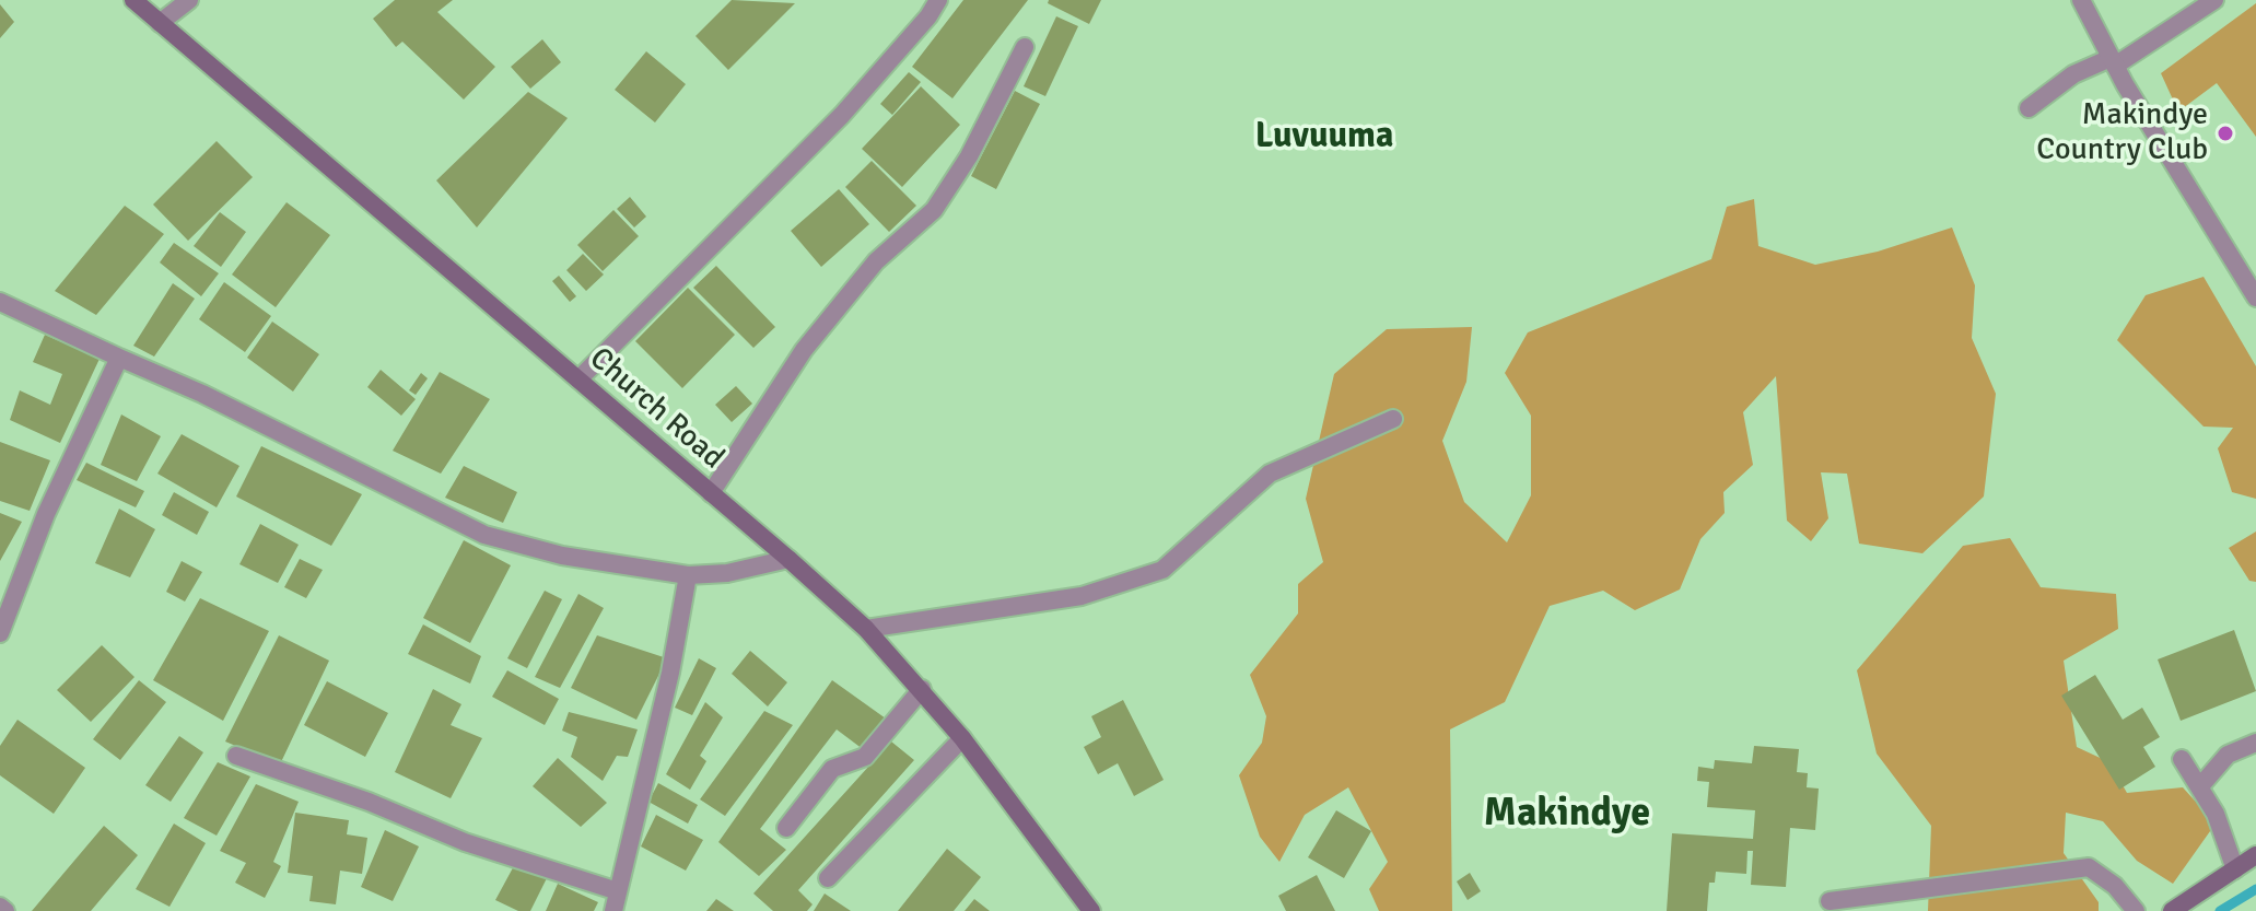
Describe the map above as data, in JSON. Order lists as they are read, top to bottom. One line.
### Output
{"streets":{"street":["Church Road"]},"districts":["Luvuuma","Makindye"],"places":["Makindye Country Club"]}
